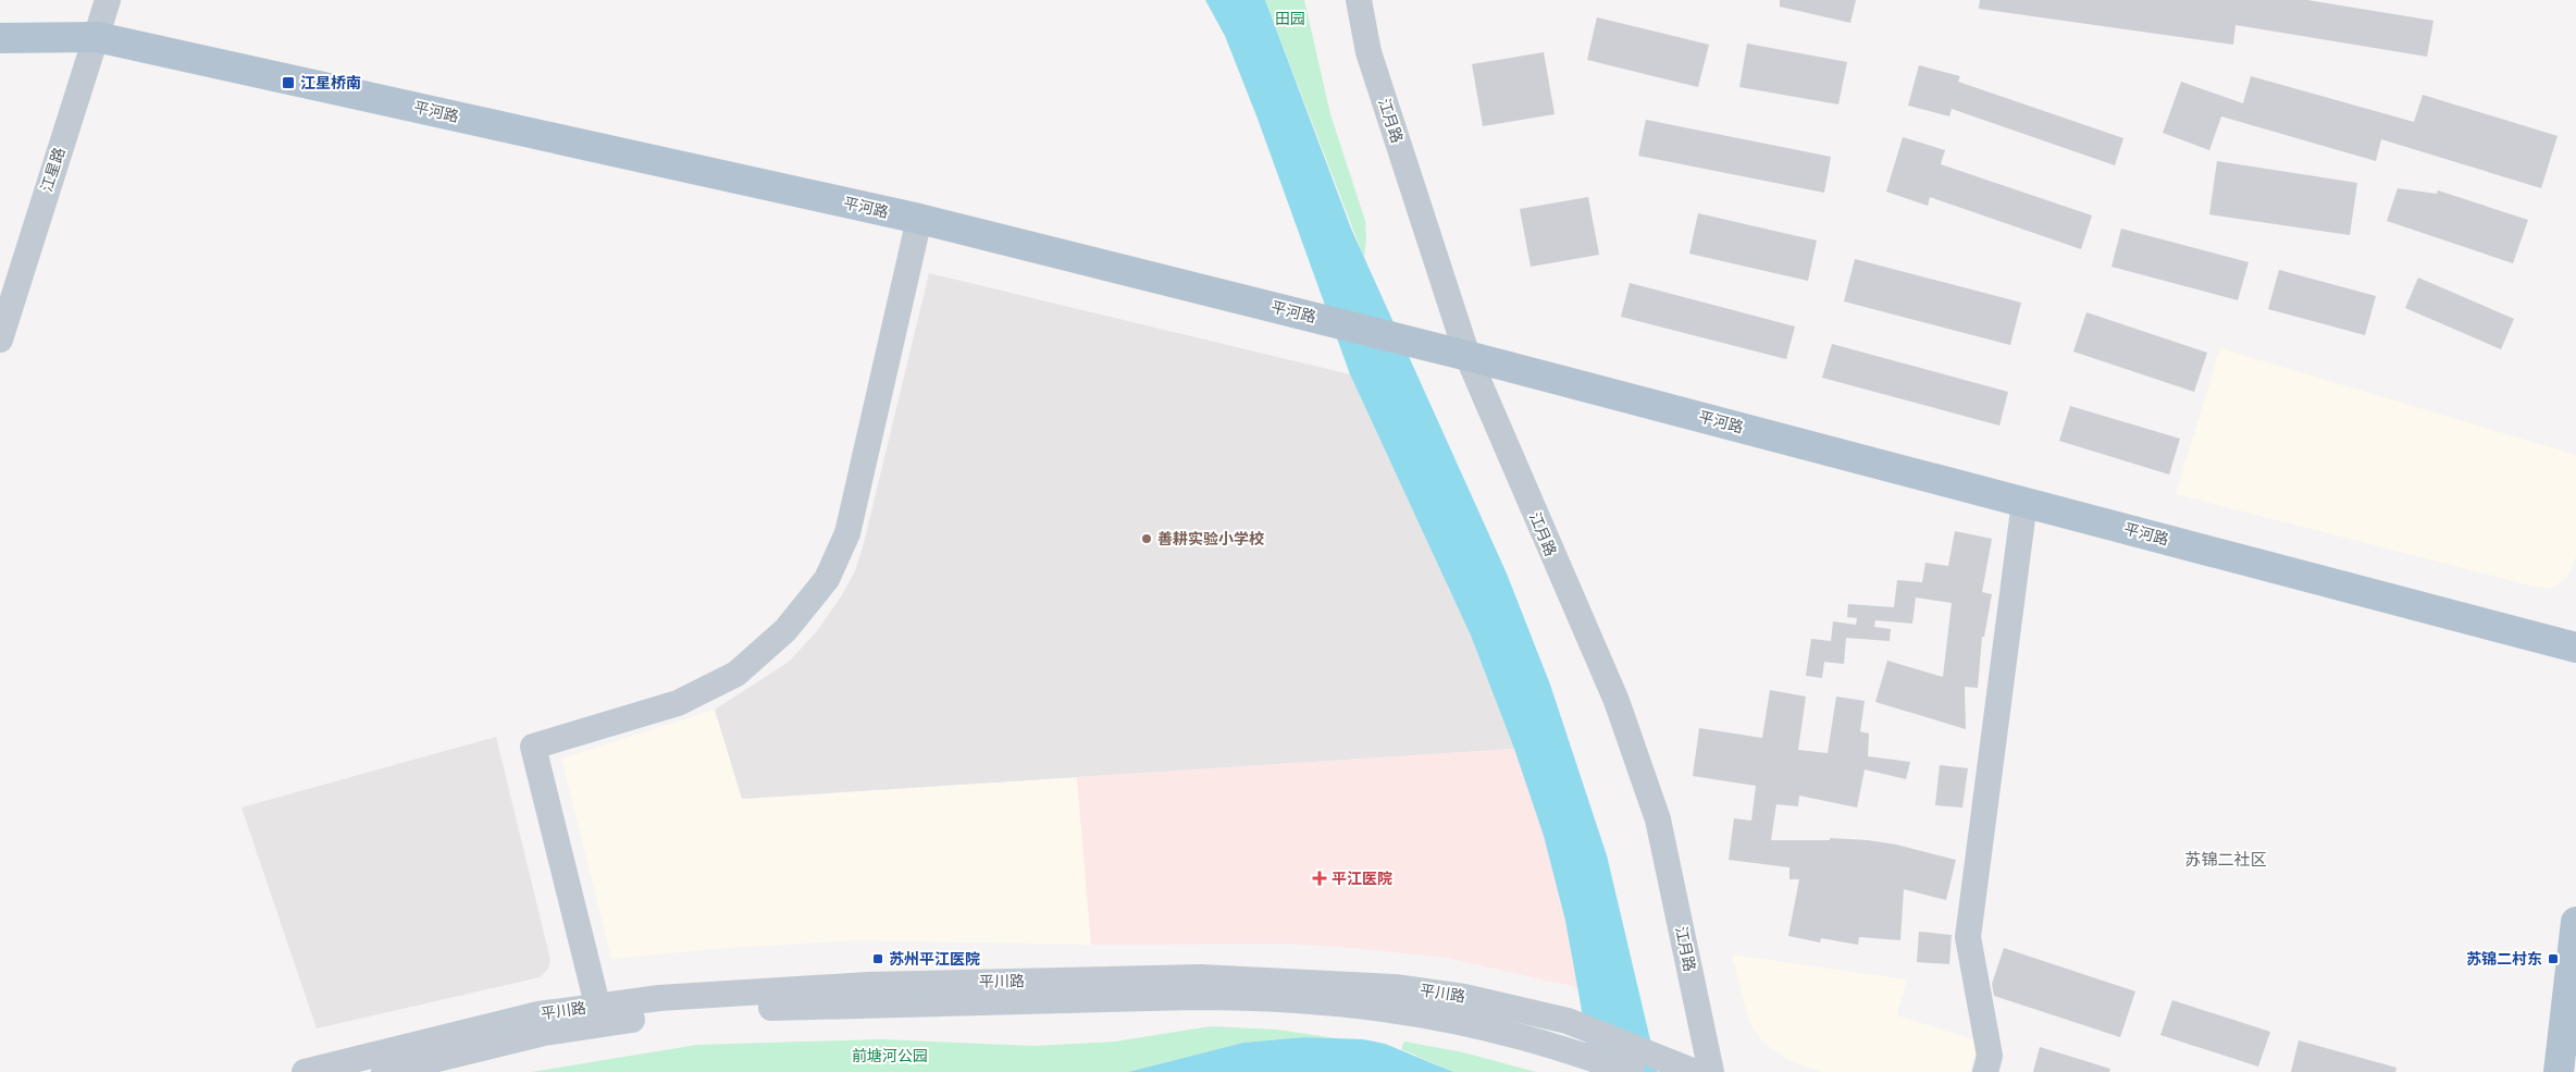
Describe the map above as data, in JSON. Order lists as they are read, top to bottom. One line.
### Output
{"streets":{"main road":["平河路"],"street":["江月路","江星路","平川路"]},"crossings":[["平河路","江月路"],["平河路","江星路"]],"districts":["苏锦二社区"],"parks":["田园","前塘河公园"],"places":{"transit":["江星桥南","苏州平江医院","苏锦二村东"],"other":["善耕实验小学校"],"health":["平江医院"]}}
